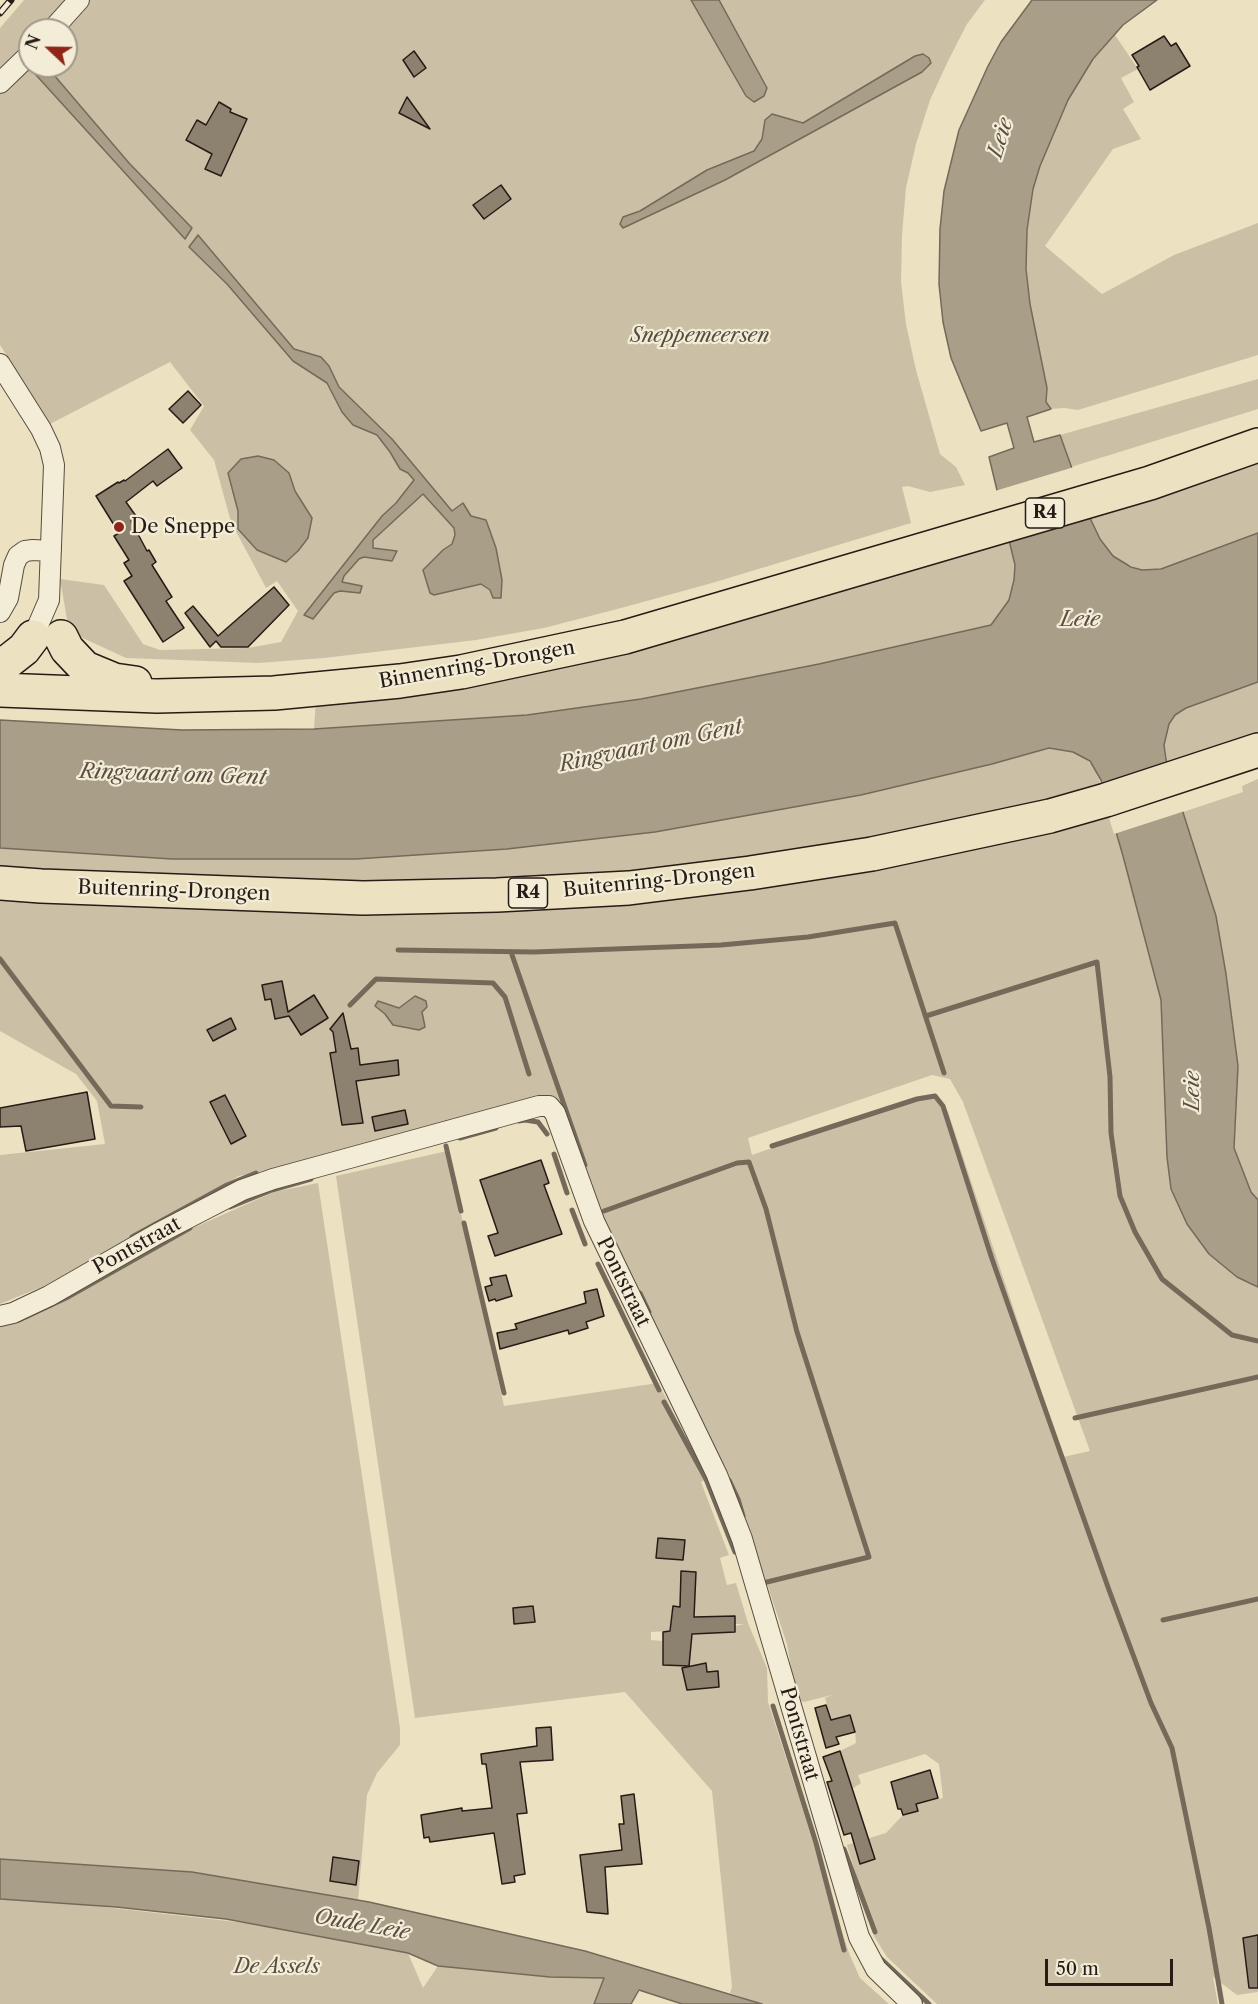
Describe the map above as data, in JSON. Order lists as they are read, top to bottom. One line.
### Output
{"streets":{"highway":["R4","Binnenring-Drongen","Buitenring-Drongen"],"street":["Pontstraat"]},"water":["Leie","Ringvaart om Gent","Oude Leie"],"parks":["Sneppemeersen","De Assels"],"places":["De Sneppe"],"scale_bar":"50 m","north":"left"}
